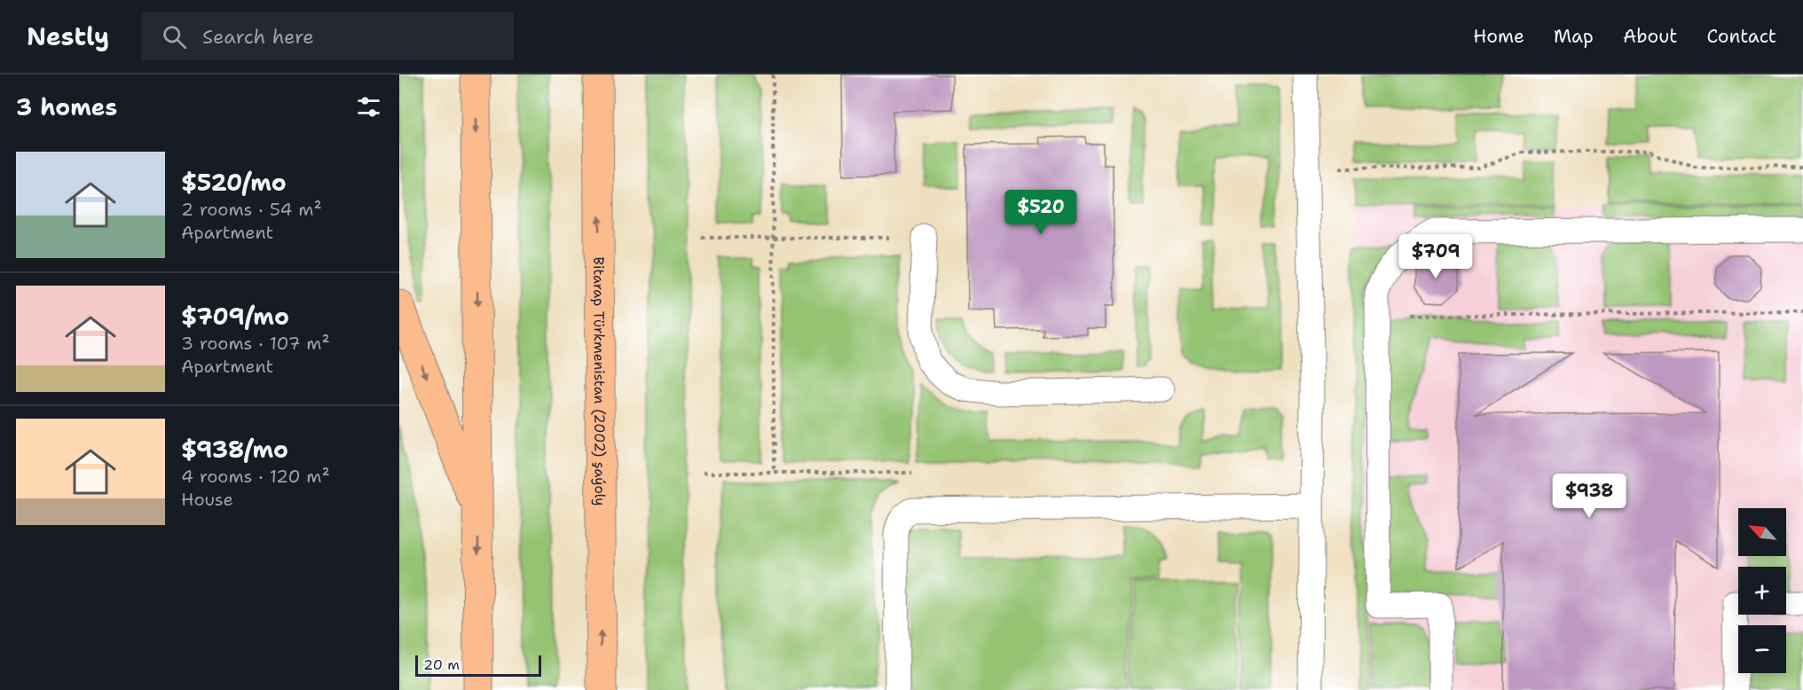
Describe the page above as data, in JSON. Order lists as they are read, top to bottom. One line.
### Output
{"streets":{"main road":["Bitarap Türkmenistan (2002) şaýoly"]},"scale_bar":"20 m","north":"top left","page":{"header":"Nestly","search":"Search here","nav":["Home","Map","About","Contact"],"heading":"3 homes","list":[{"name":"$520/mo","note":"2 rooms · 54 m² · Apartment"},{"name":"$709/mo","note":"3 rooms · 107 m² · Apartment"},{"name":"$938/mo","note":"4 rooms · 120 m² · House"}],"price":["$520","$709","$938"],"map_buttons":["+","−"],"scale":"20 m"}}
